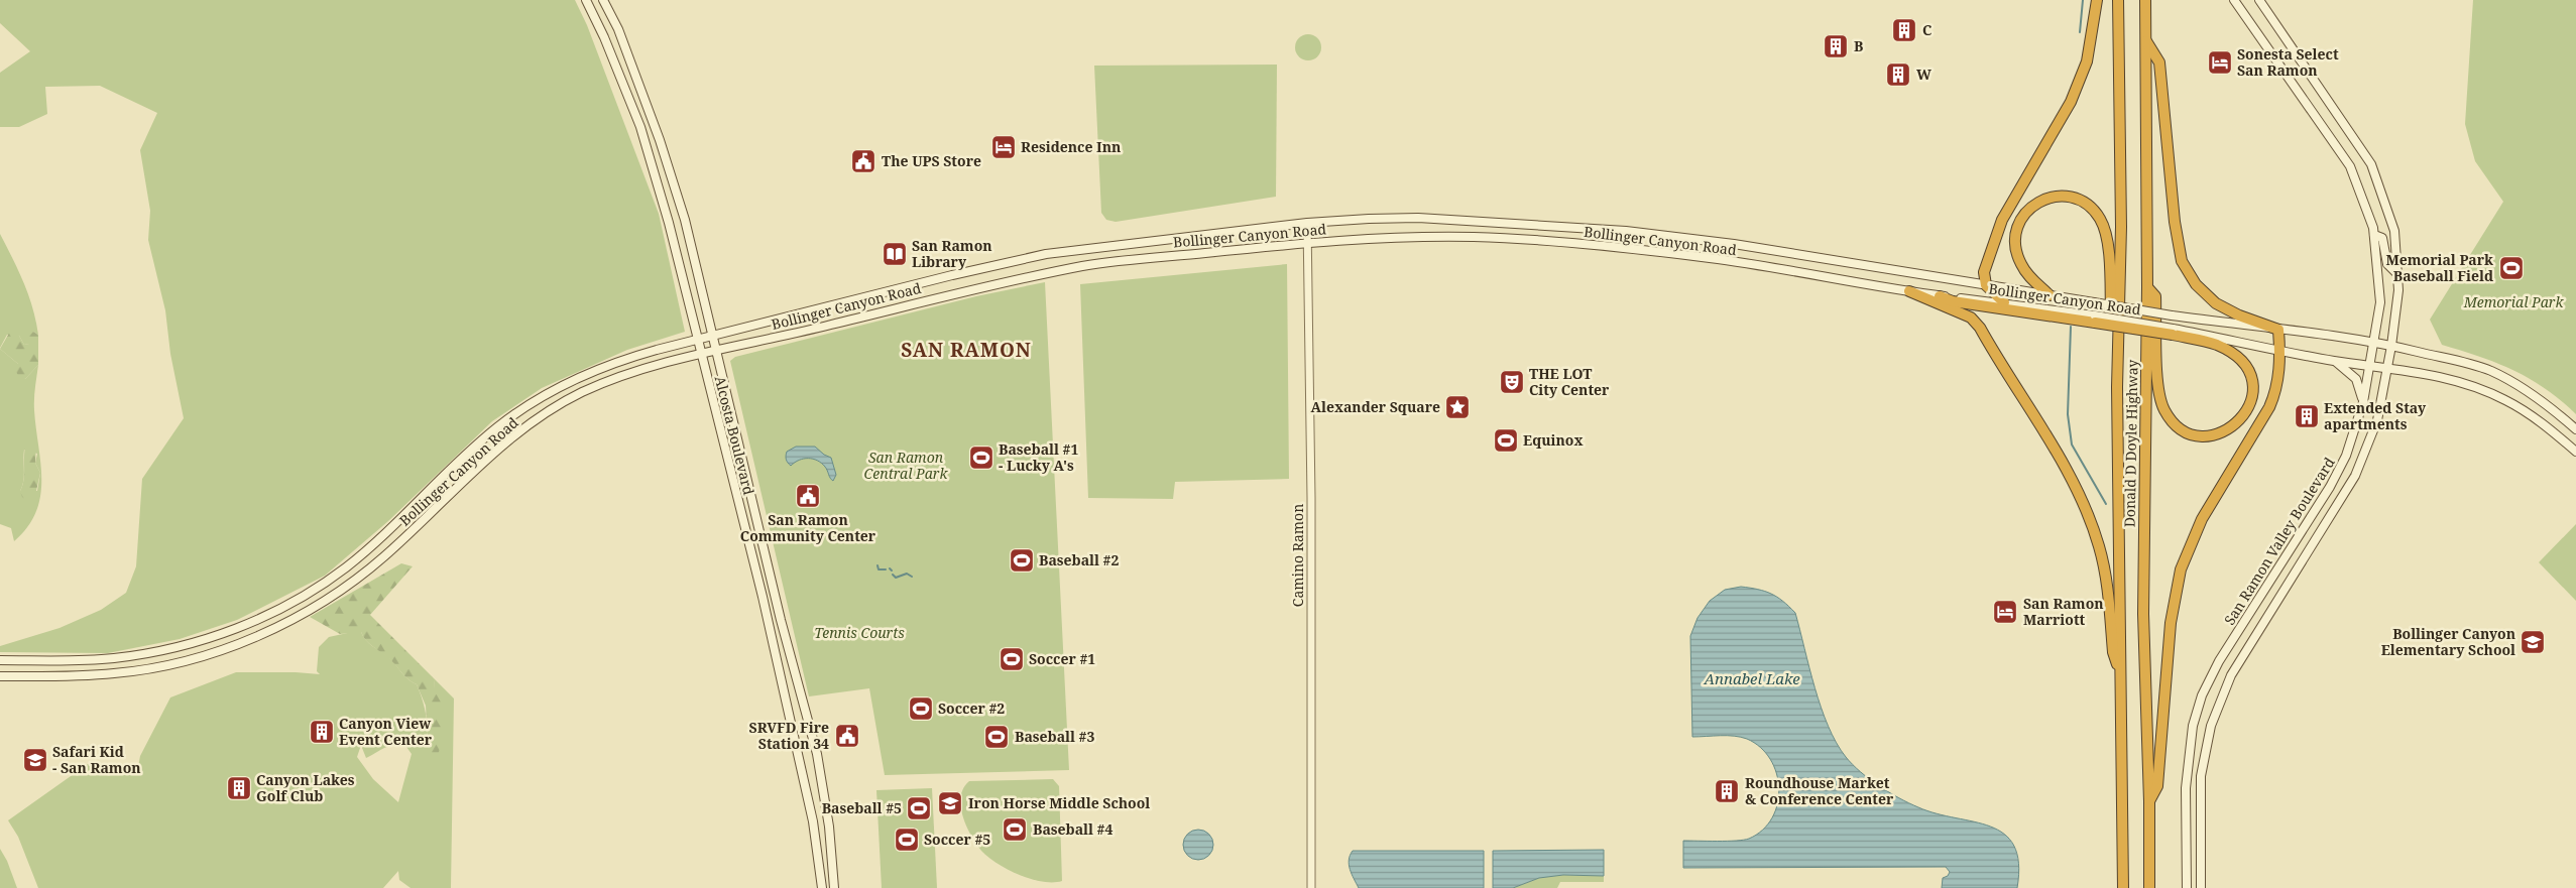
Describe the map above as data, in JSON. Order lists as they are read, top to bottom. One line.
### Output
{"streets":{"highway":["Donald D Doyle Highway"],"main road":["Bollinger Canyon Road","Alcosta Boulevard","San Ramon Valley Boulevard"],"street":["Camino Ramon"]},"crossings":[["Bollinger Canyon Road","Alcosta Boulevard"],["Bollinger Canyon Road","San Ramon Valley Boulevard"],["Bollinger Canyon Road","Camino Ramon"]],"districts":["SAN RAMON"],"water":["Annabel Lake"],"parks":["Memorial Park","San Ramon Central Park","Tennis Courts"],"places":{"building":["C","B","W","Extended Stay apartments","Canyon View Event Center","Canyon Lakes Golf Club","Roundhouse Market & Conference Center"],"hotel":["Sonesta Select San Ramon","Residence Inn","San Ramon Marriott"],"public building":["The UPS Store","San Ramon Community Center","SRVFD Fire Station 34"],"library":["San Ramon Library"],"sports":["Memorial Park Baseball Field","Equinox","Baseball #1 - Lucky A's","Baseball #2","Soccer #1","Soccer #2","Baseball #3","Baseball #5","Baseball #4","Soccer #5"],"theatre":["THE LOT City Center"],"place":["Alexander Square"],"school or university":["Bollinger Canyon Elementary School","Safari Kid - San Ramon","Iron Horse Middle School"]}}
